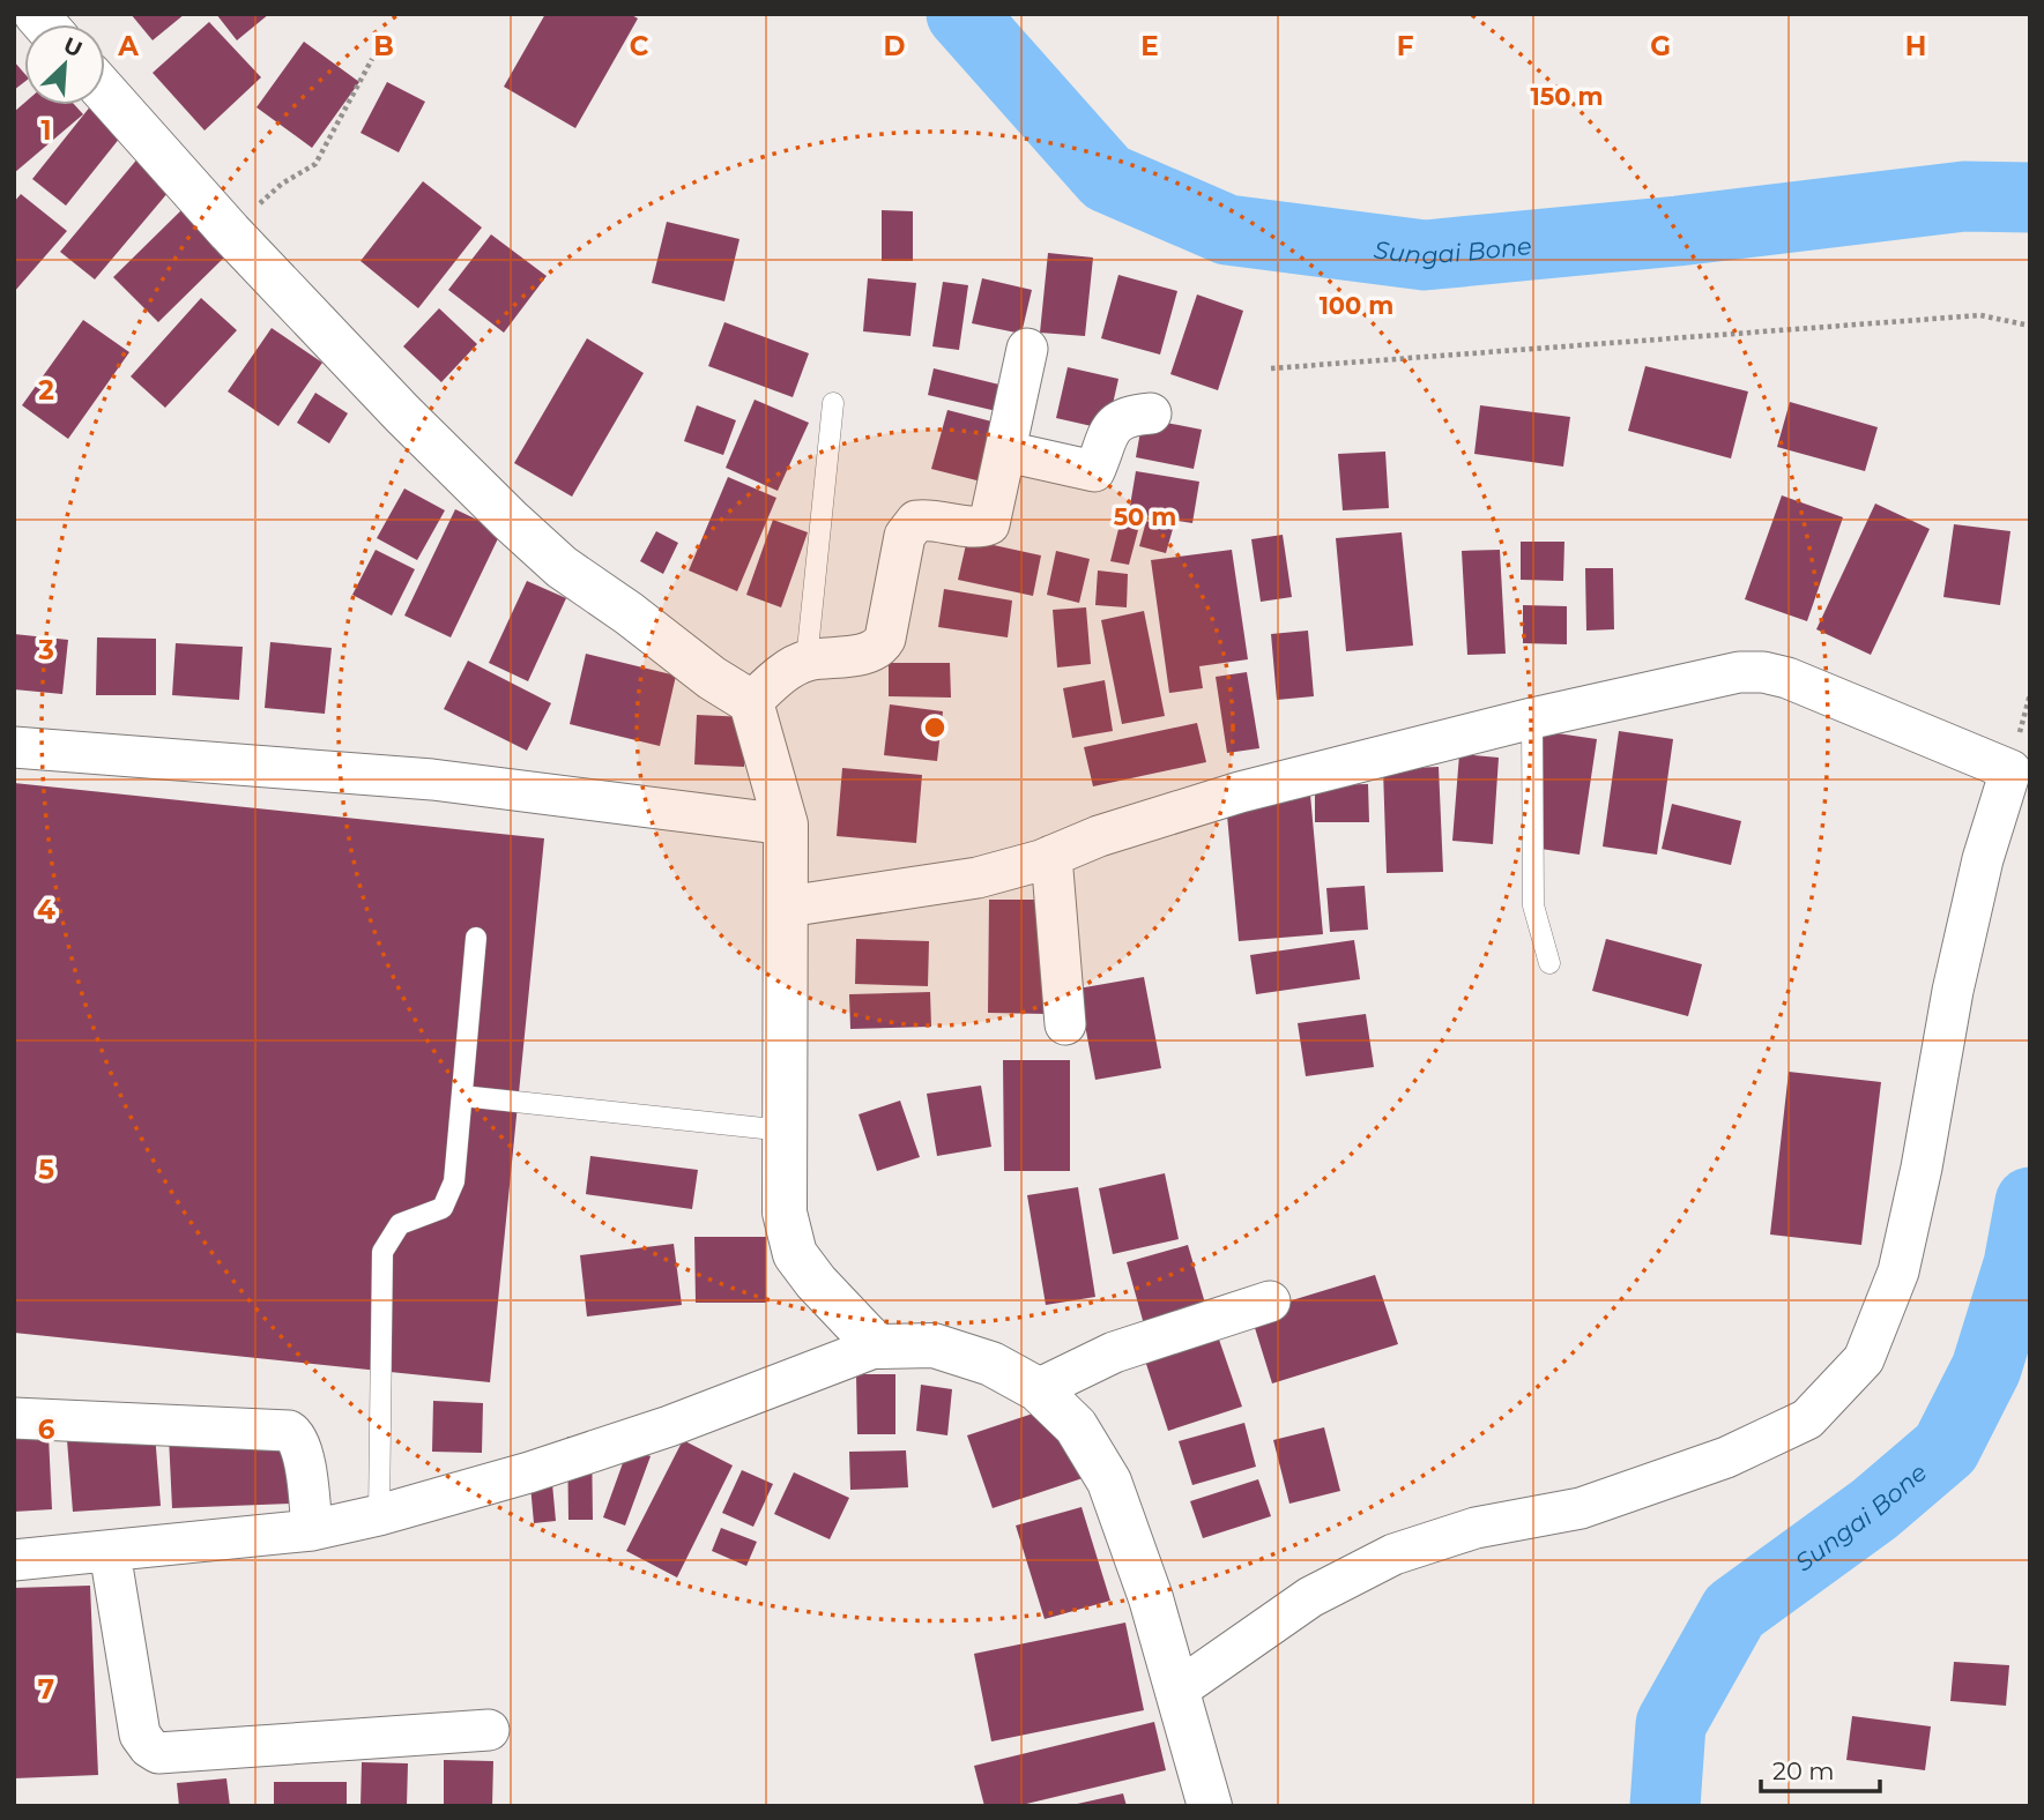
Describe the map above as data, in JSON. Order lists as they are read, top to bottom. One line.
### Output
{"water":["Sungai Bone"],"scale_bar":"20 m","north":"top right","grid":{"columns":["A","B","C","D","E","F","G","H"],"rows":["1","2","3","4","5","6","7"]},"rings":["150 m","100 m","50 m"]}
